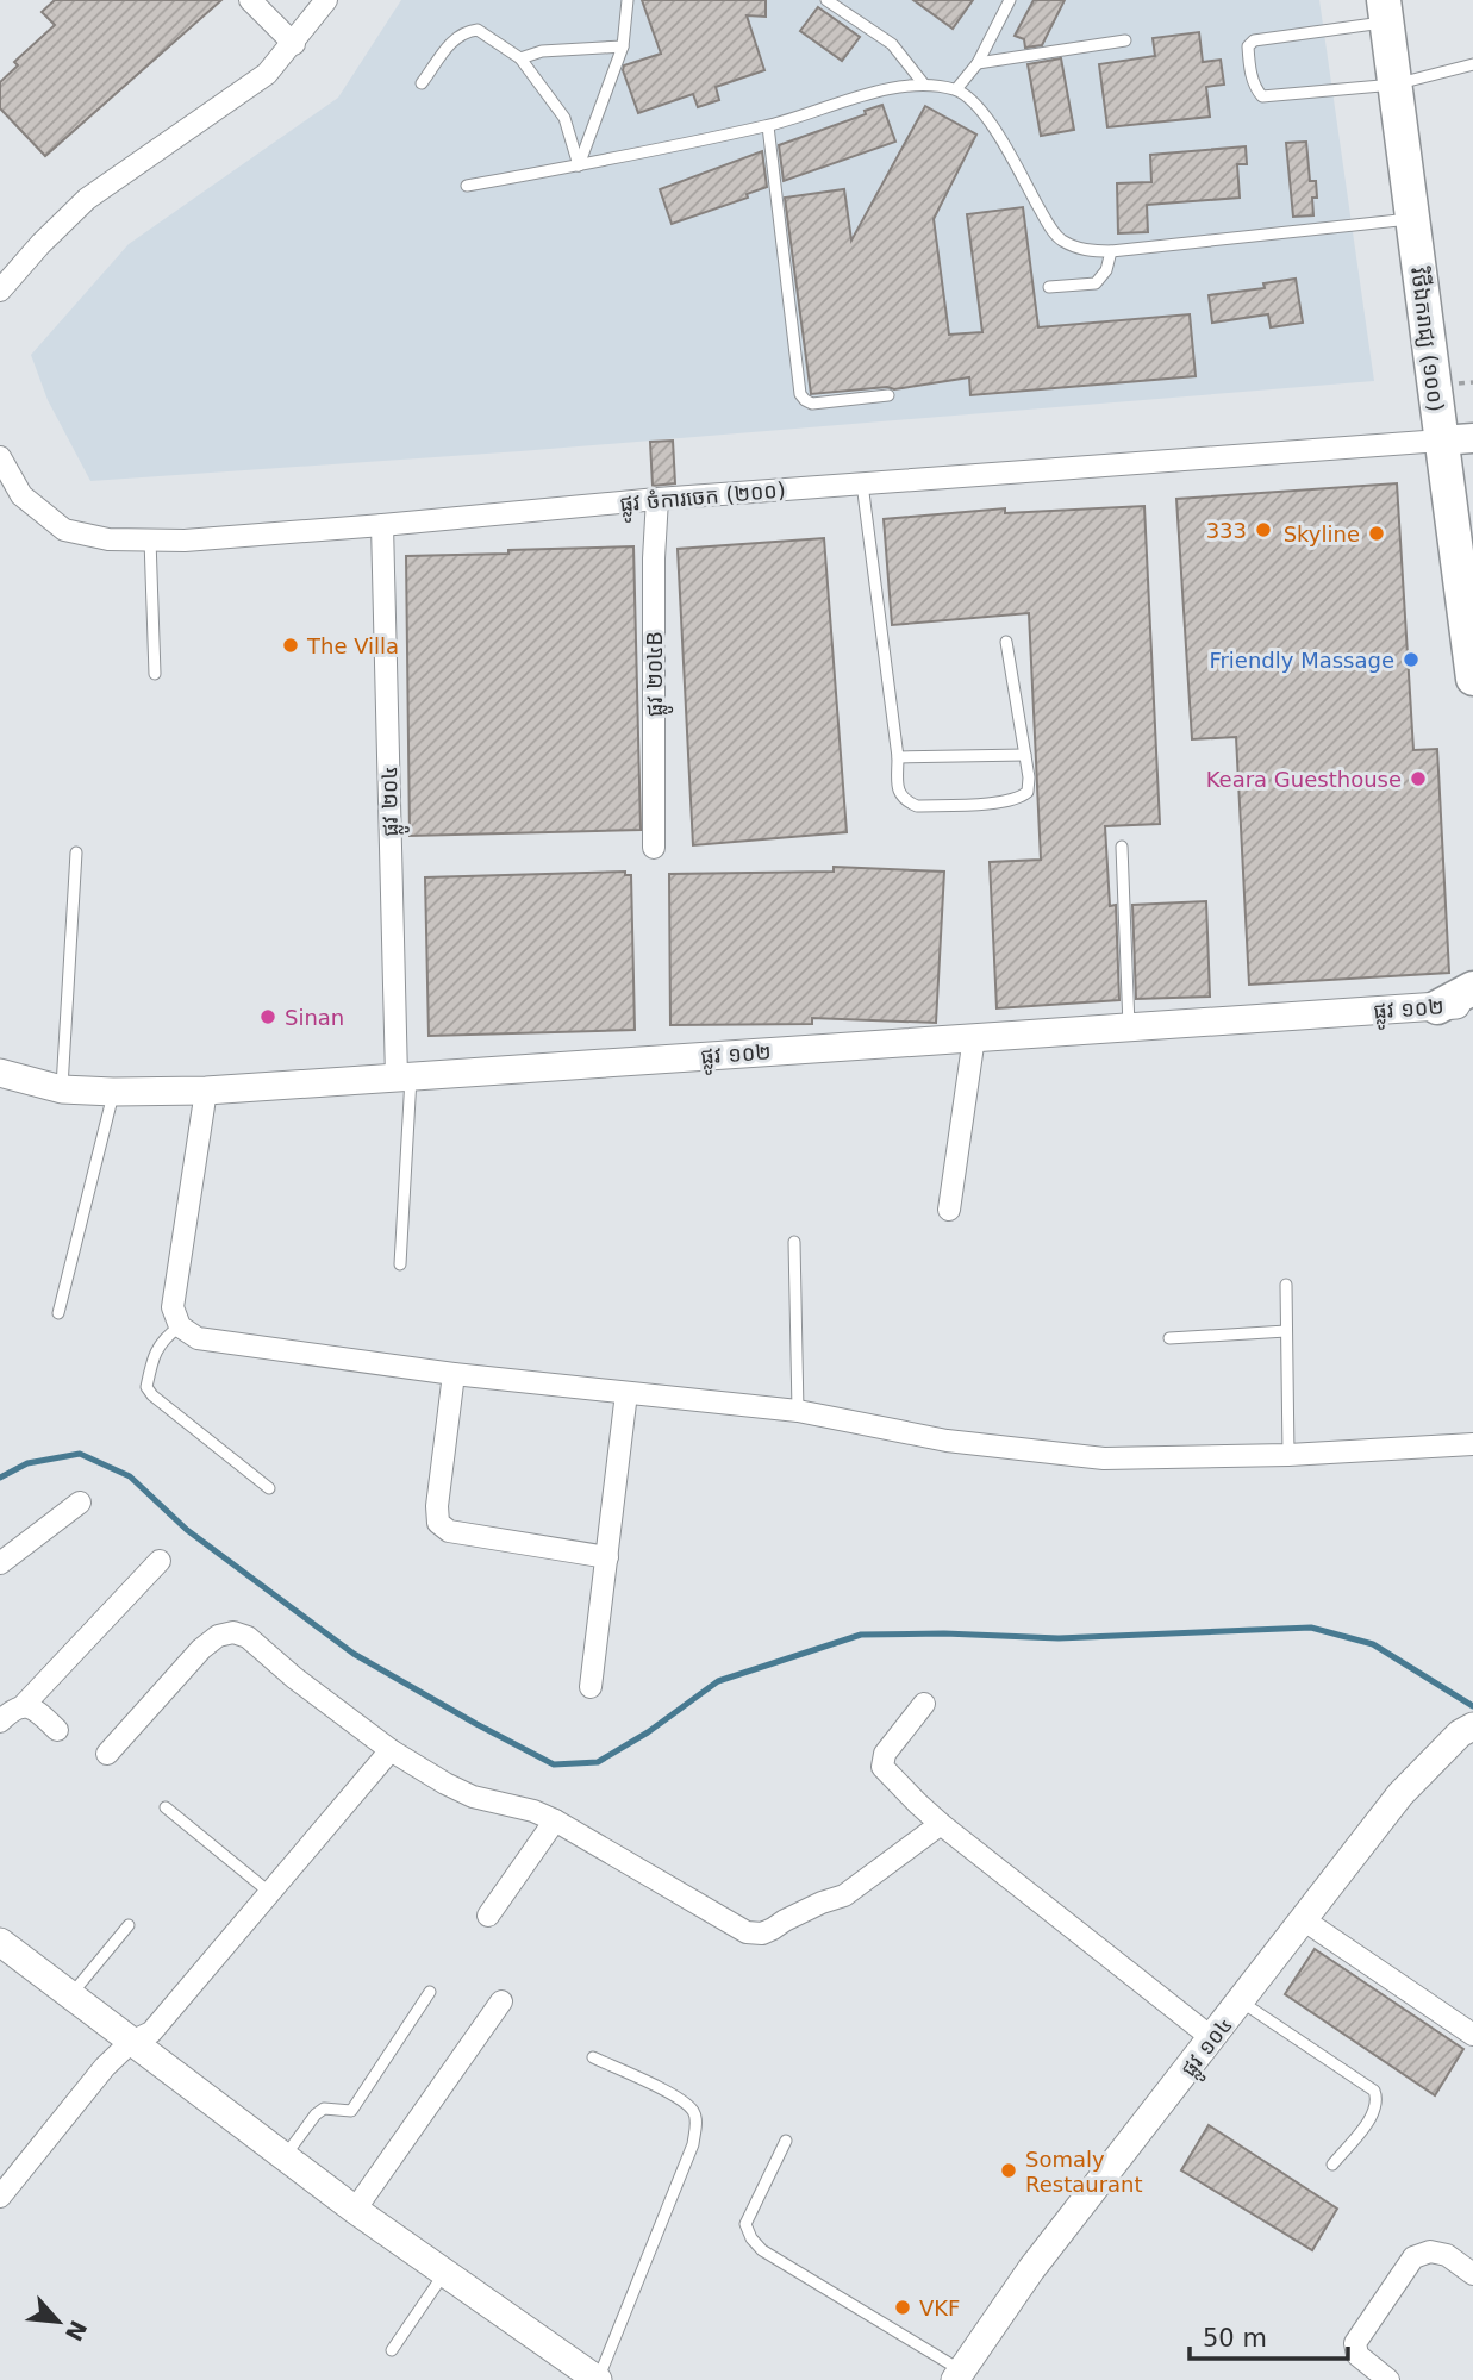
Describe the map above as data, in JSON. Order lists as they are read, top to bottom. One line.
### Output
{"streets":{"main road":["វិថីឯករាជ្យ (១០០)"],"street":["ផ្លូវ ចំការចេក (២០០)","ផ្លូវ ២០៤B","ផ្លូវ ២០៤","ផ្លូវ ១០២","ផ្លូវ ១០៤"]},"crossings":[["វិថីឯករាជ្យ (១០០)","ផ្លូវ ចំការចេក (២០០)"],["ផ្លូវ ចំការចេក (២០០)","ផ្លូវ ២០៤B"],["ផ្លូវ ចំការចេក (២០០)","ផ្លូវ ២០៤"],["ផ្លូវ ២០៤","ផ្លូវ ១០២"]],"places":["333","Skyline","The Villa","Friendly Massage","Keara Guesthouse","Sinan","Somaly Restaurant","VKF"],"scale_bar":"50 m","north":"bottom right"}
